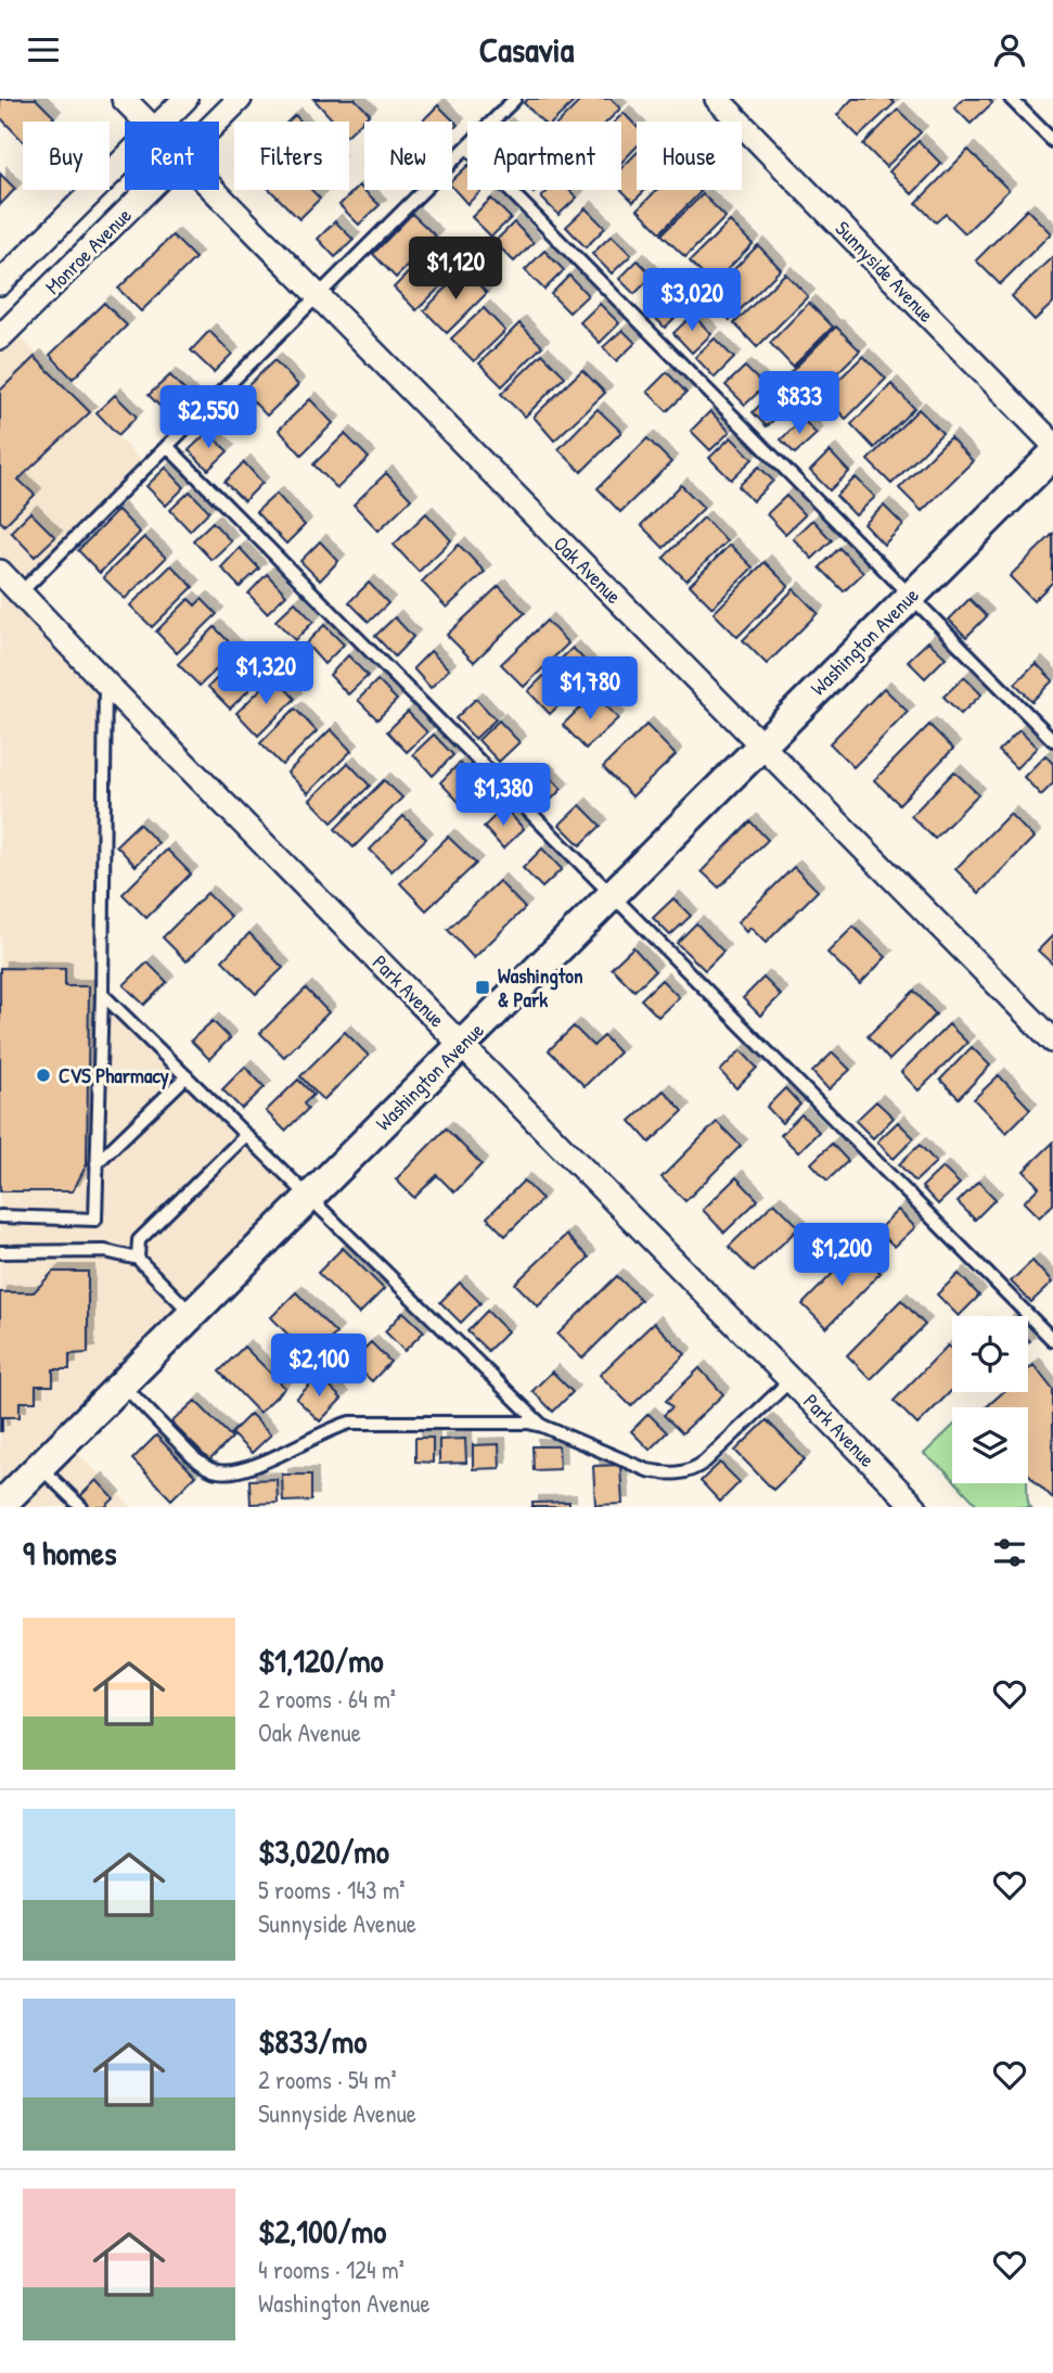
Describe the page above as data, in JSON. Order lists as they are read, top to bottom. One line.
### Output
{"streets":{"street":["Monroe Avenue","Sunnyside Avenue","Oak Avenue","Washington Avenue","Park Avenue"]},"crossings":[["Oak Avenue","Washington Avenue"],["Washington Avenue","Park Avenue"]],"places":{"transit":["Washington & Park"],"other":["CVS Pharmacy"]},"page":{"header":"Casavia","chip":["Buy","Rent","Filters","New","Apartment","House"],"price":["$1,120","$3,020","$833","$2,550","$1,320","$1,780","$1,380","$1,200","$2,100"],"heading":"9 homes","list":[{"name":"$1,120/mo","note":"2 rooms · 64 m² · Oak Avenue"},{"name":"$3,020/mo","note":"5 rooms · 143 m² · Sunnyside Avenue"},{"name":"$833/mo","note":"2 rooms · 54 m² · Sunnyside Avenue"},{"name":"$2,100/mo","note":"4 rooms · 124 m² · Washington Avenue"}]}}
